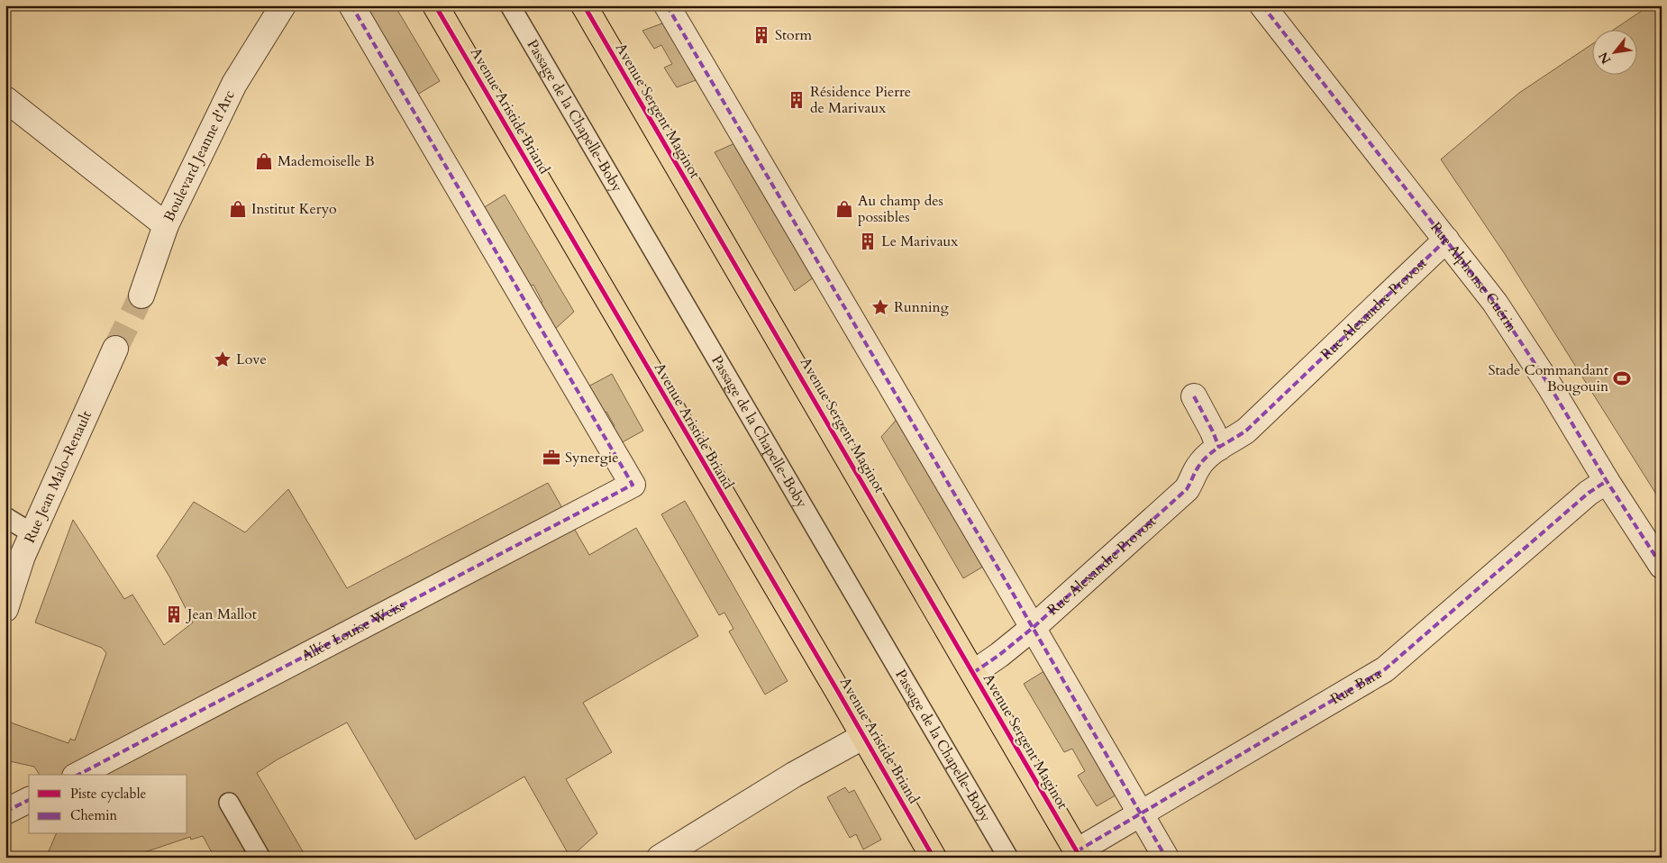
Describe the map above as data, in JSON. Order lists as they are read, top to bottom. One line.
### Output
{"streets":{"main road":["Avenue Aristide Briand","Avenue Sergent Maginot"],"street":["Boulevard Jeanne d'Arc","Rue Alphonse Guérin","Rue Alexandre Provost","Rue Jean Malo-Renault","Allée Louise Weiss","Rue Bara"],"lane":["Passage de la Chapelle-Boby"]},"crossings":[["Avenue Sergent Maginot","Rue Alexandre Provost"],["Avenue Sergent Maginot","Rue Bara"],["Rue Alphonse Guérin","Rue Alexandre Provost"],["Rue Alphonse Guérin","Rue Bara"]],"places":{"building":["Storm","Résidence Pierre de Marivaux","Le Marivaux","Jean Mallot"],"shop":["Mademoiselle B","Institut Keryo","Au champ des possibles"],"place":["Running","Love"],"sports":["Stade Commandant Bougouin"],"office":["Synergie"]},"legend":["Piste cyclable","Chemin"],"north":"bottom left"}
